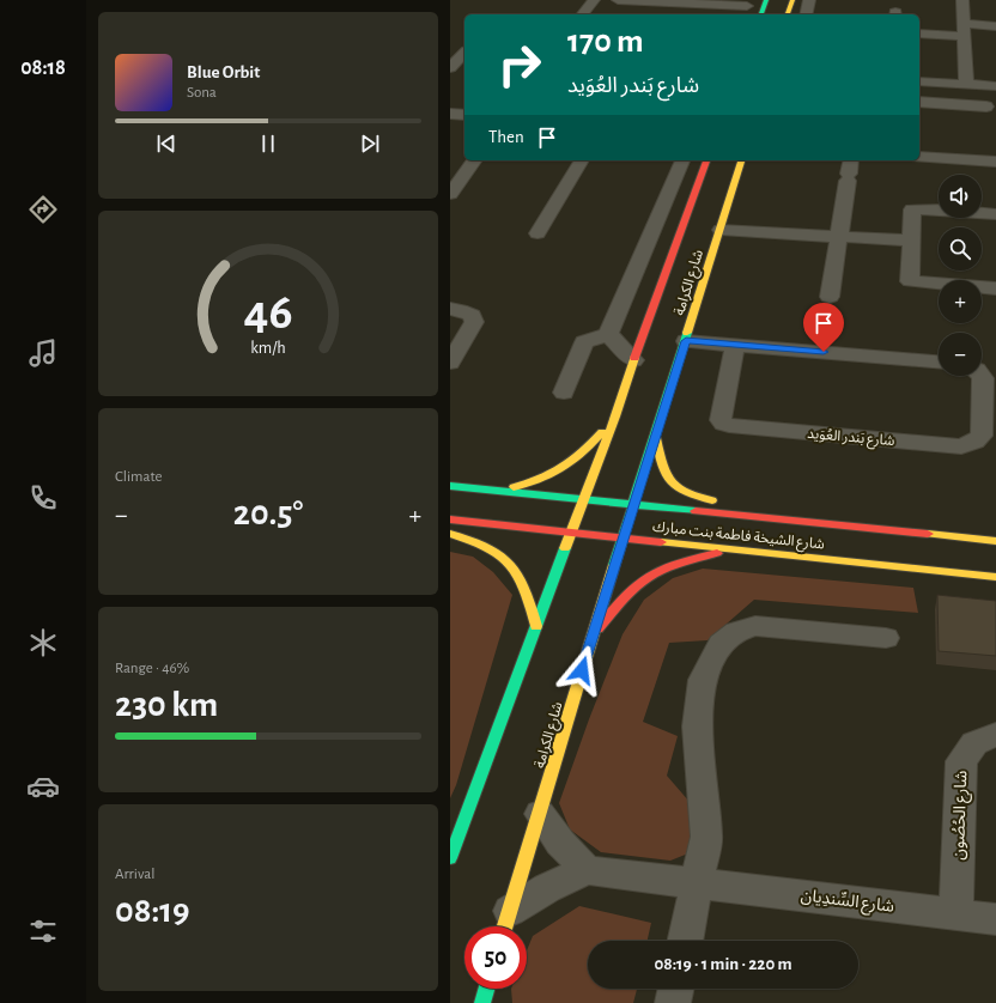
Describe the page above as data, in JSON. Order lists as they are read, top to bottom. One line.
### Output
{"streets":{"main road":["شارع الكرامة","شارع الشيخة فاطمة بنت مبارك"],"street":["شارع بَندر العُوَيد","شارع الحُصُون","شارع السِّندِيان"]},"crossings":[["شارع الكرامة","شارع الشيخة فاطمة بنت مبارك"],["شارع الحُصُون","شارع السِّندِيان"]],"page":{"tabs":"08:18","turn":["170 m","شارع بَندر العُوَيد"],"song":["Blue Orbit","Sona"],"then":"Then","map_buttons":["+","−"],"tile":["Climate",["Range · 46%","230 km"],["Arrival","08:19"]],"heat":["−","20.5°","+"],"limit":"50","trip":"08:19 · 1 min · 220 m","gauge":["46","km/h"]}}
